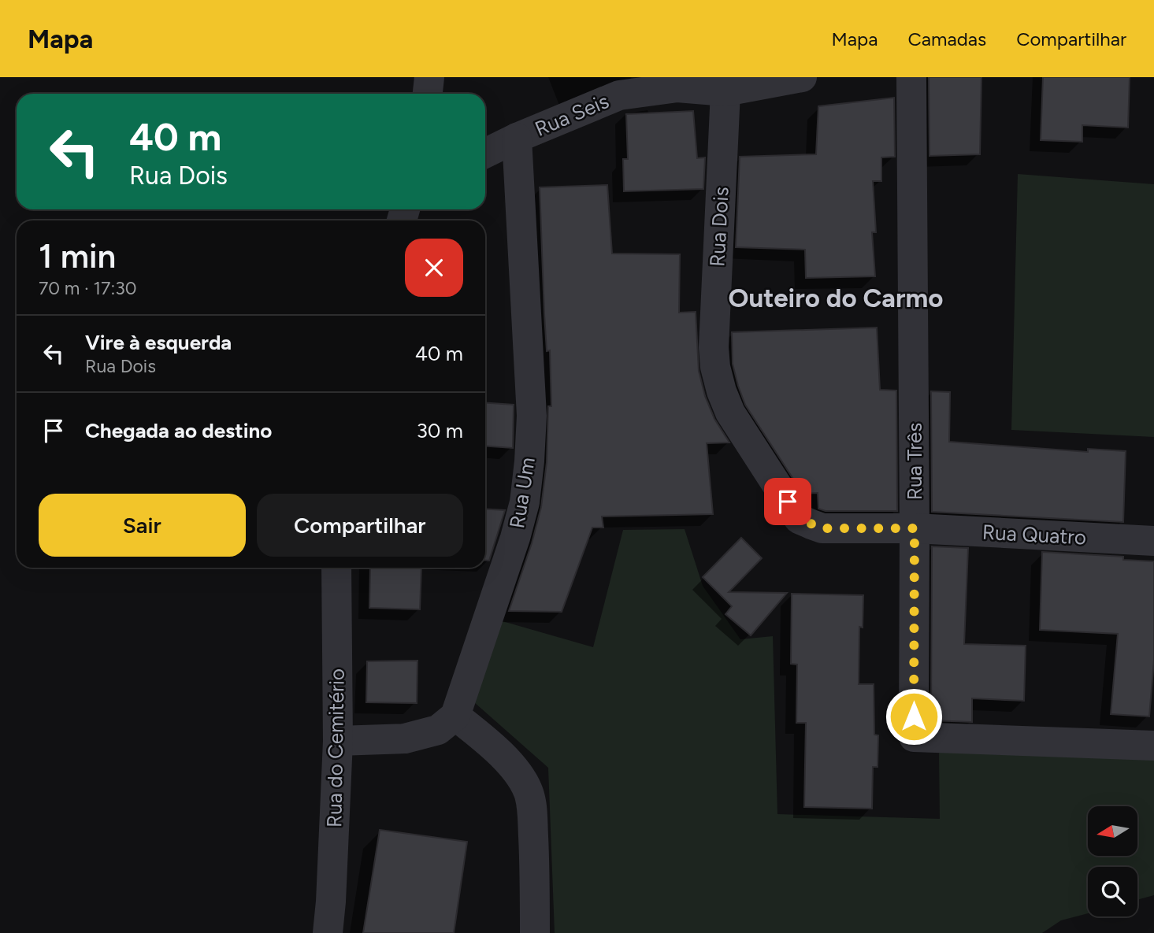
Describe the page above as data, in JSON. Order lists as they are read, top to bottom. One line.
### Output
{"streets":{"street":["Rua Seis","Rua Dois","Rua Três","Rua Um","Rua Quatro","Rua do Cemitério"]},"crossings":[["Rua Seis","Rua Dois"],["Rua Seis","Rua Um"],["Rua Dois","Rua Três"],["Rua Dois","Rua Quatro"],["Rua Três","Rua Quatro"]],"districts":["Outeiro do Carmo"],"north":"left","page":{"header":"Mapa","nav":["Mapa","Camadas","Compartilhar"],"turn":["40 m","Rua Dois"],"heading":["1 min","70 m · 17:30"],"list":[{"name":"Vire à esquerda","note":"Rua Dois","value":"40 m"},{"name":"Chegada ao destino","value":"30 m"}],"buttons":["Sair","Compartilhar"]}}
